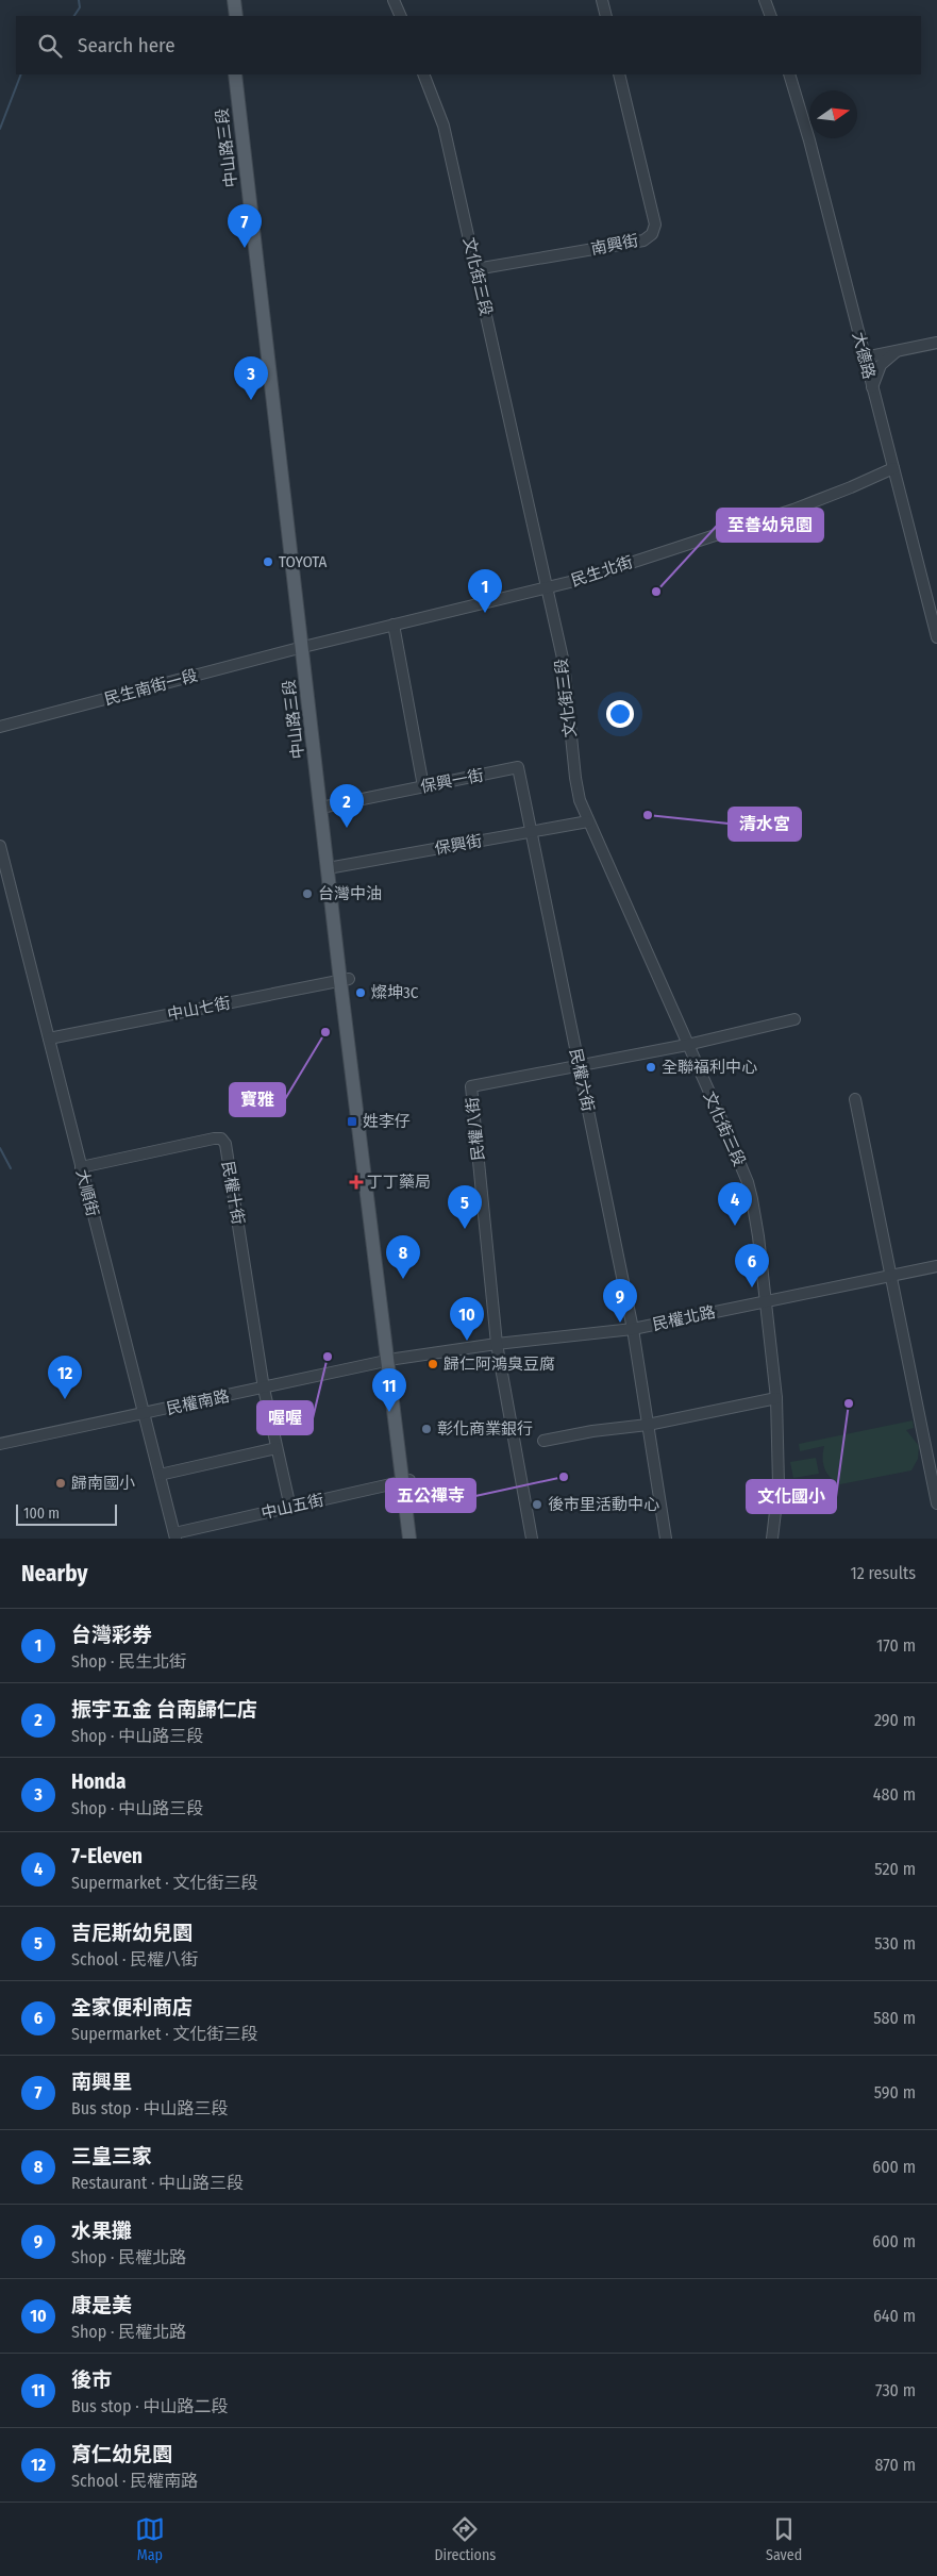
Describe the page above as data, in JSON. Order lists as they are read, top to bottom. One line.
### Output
{"streets":{"main road":["中山路三段"],"street":["南興街","文化街三段","大德路","民生北街","民生南街一段","保興一街","保興街","中山七街","民權六街","民權八街","大順街","民權十街","民權北路","民權南路","中山五街"]},"crossings":[["中山路三段","民生北街"],["中山路三段","民生南街一段"],["中山路三段","保興一街"],["中山路三段","保興街"],["中山路三段","中山七街"],["中山路三段","民權北路"],["中山路三段","民權南路"],["中山路三段","中山五街"],["南興街","文化街三段"],["文化街三段","民生北街"],["文化街三段","保興街"],["文化街三段","民權北路"],["大德路","民生北街"],["民生北街","民生南街一段"],["保興一街","保興街"],["保興一街","民權六街"],["保興街","民權六街"],["中山七街","大順街"],["民權六街","民權八街"],["民權六街","民權北路"],["民權八街","民權北路"],["大順街","民權十街"],["大順街","民權南路"],["大順街","中山五街"],["民權十街","民權南路"],["民權北路","民權南路"]],"places":{"other":["TOYOTA","至善幼兒園","清水宮","台灣中油","燦坤3C","寶雅","全聯福利中心","喔喔","歸仁阿鴻臭豆腐","文化國小","彰化商業銀行","五公禪寺","歸南國小","後市里活動中心"],"transit":["姓李仔"],"health":["丁丁藥局"]},"scale_bar":"100 m","north":"right","page":{"search":"Search here","pins":["7","3","1","2","4","5","8","6","9","10","12","11"],"scale":"100 m","heading":["Nearby","12 results"],"list":[{"mark":"1","name":"台灣彩券","note":"Shop · 民生北街","value":"170 m"},{"mark":"2","name":"振宇五金 台南歸仁店","note":"Shop · 中山路三段","value":"290 m"},{"mark":"3","name":"Honda","note":"Shop · 中山路三段","value":"480 m"},{"mark":"4","name":"7-Eleven","note":"Supermarket · 文化街三段","value":"520 m"},{"mark":"5","name":"吉尼斯幼兒園","note":"School · 民權八街","value":"530 m"},{"mark":"6","name":"全家便利商店","note":"Supermarket · 文化街三段","value":"580 m"},{"mark":"7","name":"南興里","note":"Bus stop · 中山路三段","value":"590 m"},{"mark":"8","name":"三皇三家","note":"Restaurant · 中山路三段","value":"600 m"},{"mark":"9","name":"水果攤","note":"Shop · 民權北路","value":"600 m"},{"mark":"10","name":"康是美","note":"Shop · 民權北路","value":"640 m"},{"mark":"11","name":"後市","note":"Bus stop · 中山路二段","value":"730 m"},{"mark":"12","name":"育仁幼兒園","note":"School · 民權南路","value":"870 m"}],"nav":["Map","Directions","Saved"]}}
